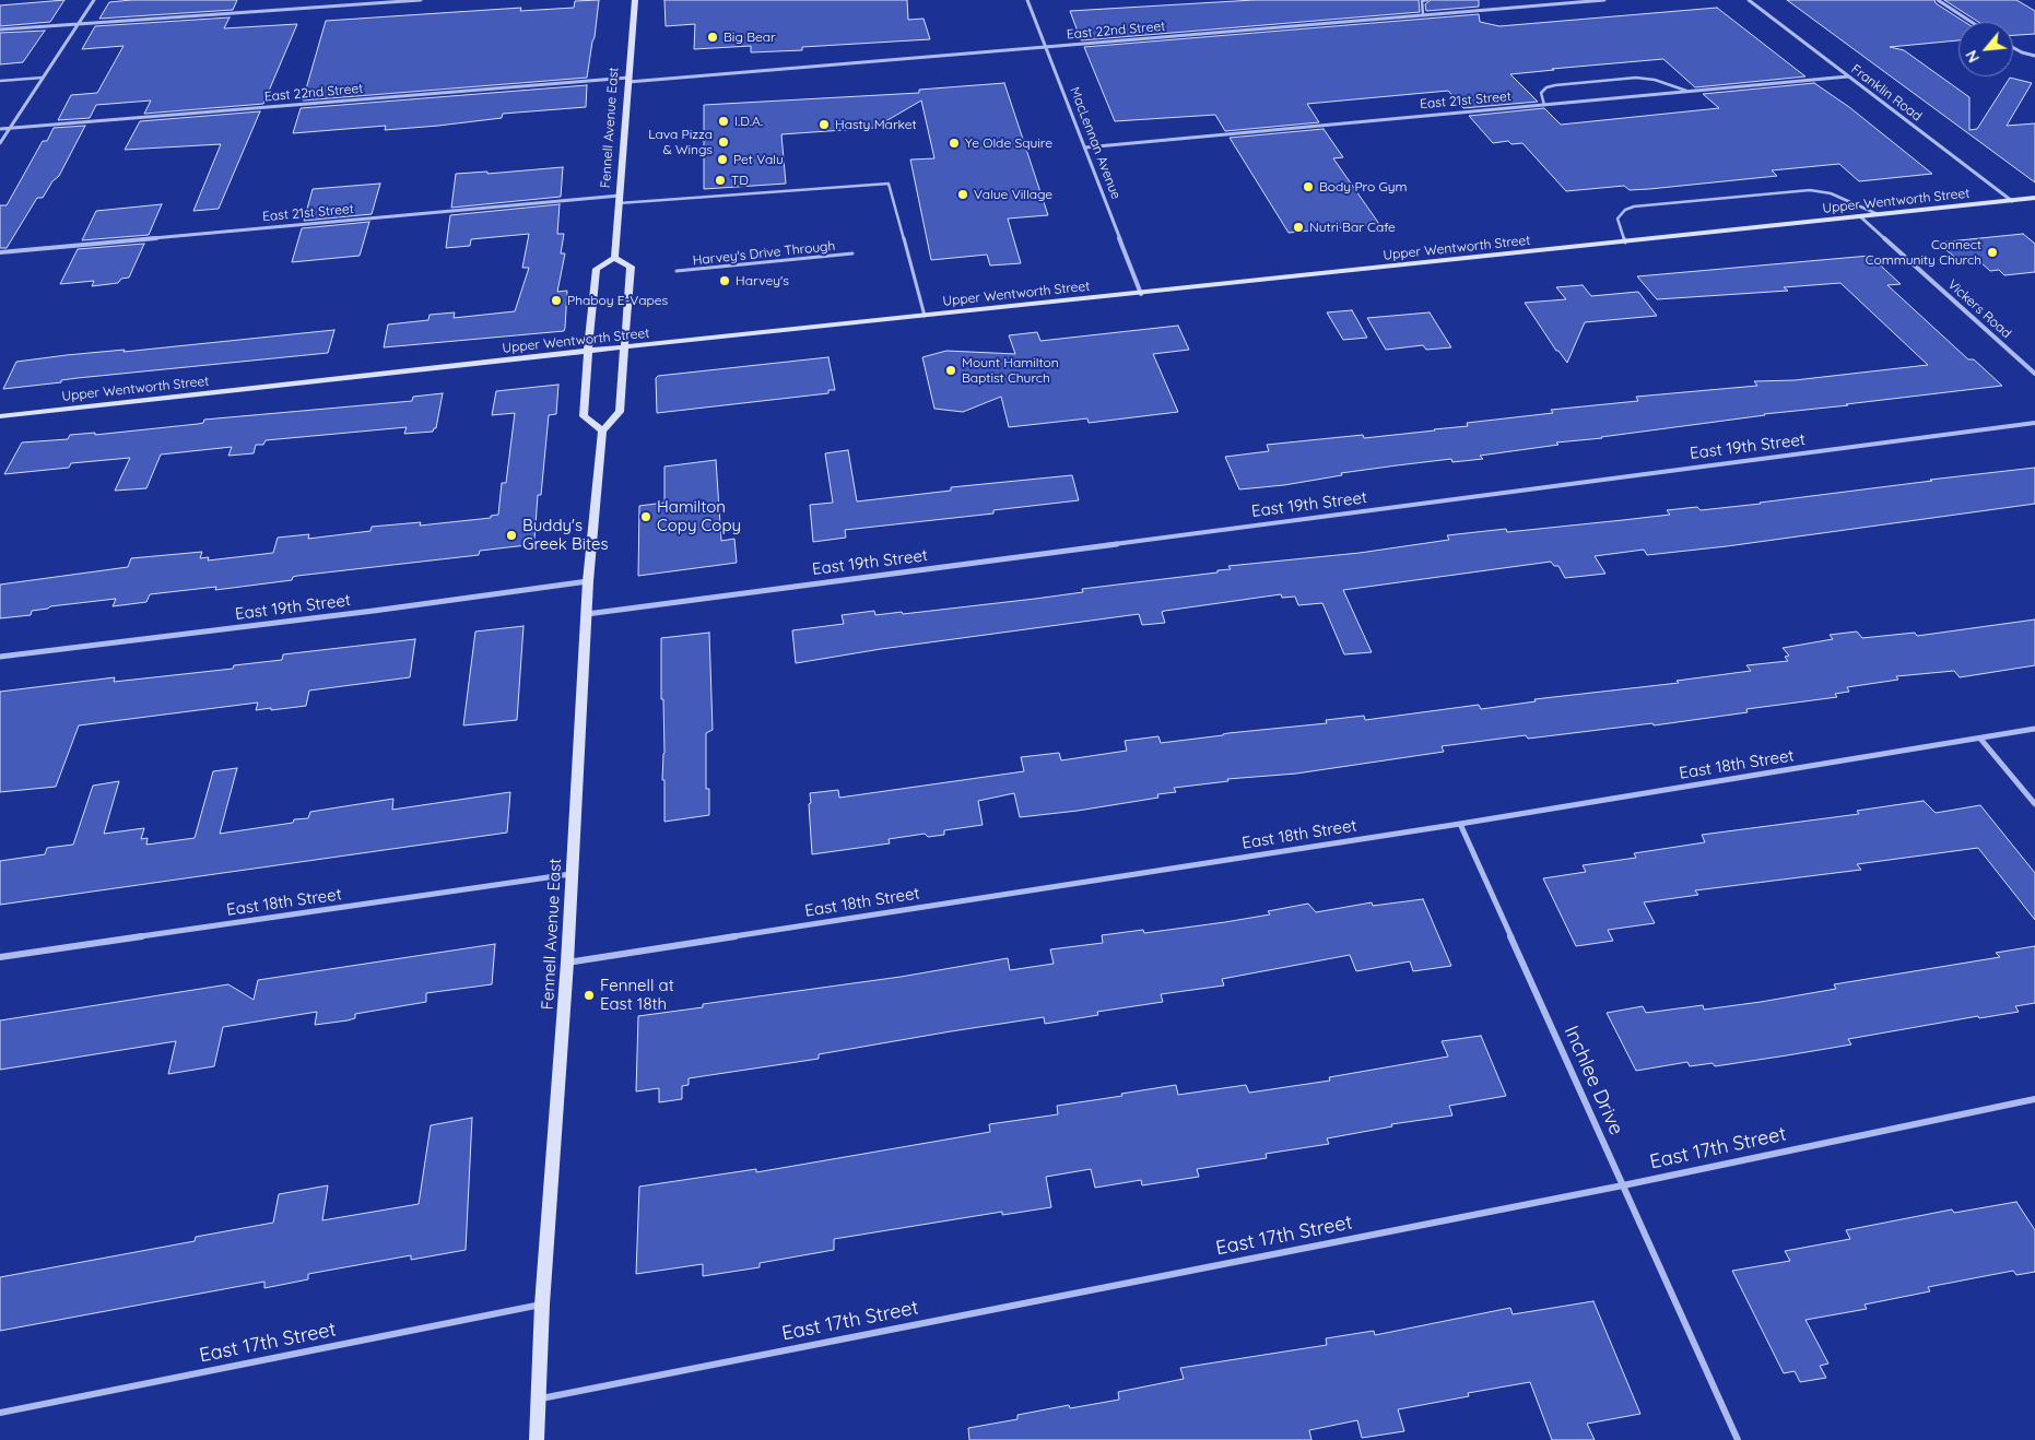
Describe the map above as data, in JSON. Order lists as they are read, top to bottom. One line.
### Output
{"streets":{"main road":["Fennell Avenue East","Upper Wentworth Street"],"street":["East 22nd Street","Franklin Road","East 21st Street","MacLennan Avenue","Vickers Road","East 19th Street","East 18th Street","Inchlee Drive","East 17th Street"],"lane":["Harvey's Drive Through"]},"crossings":[["East 22nd Street","Fennell Avenue East"],["East 22nd Street","MacLennan Avenue"],["Franklin Road","East 21st Street"],["Franklin Road","Upper Wentworth Street"],["East 21st Street","Fennell Avenue East"],["East 21st Street","MacLennan Avenue"],["Fennell Avenue East","East 19th Street"],["Fennell Avenue East","East 18th Street"],["Fennell Avenue East","East 17th Street"],["MacLennan Avenue","Upper Wentworth Street"],["Upper Wentworth Street","Vickers Road"],["East 18th Street","Inchlee Drive"],["Inchlee Drive","East 17th Street"]],"places":["Big Bear","I.D.A.","Hasty Market","Lava Pizza & Wings","Ye Olde Squire","Pet Valu","TD","Body Pro Gym","Value Village","Nutri Bar Cafe","Connect Community Church","Harvey's","Phaboy E-Vapes","Mount Hamilton Baptist Church","Hamilton Copy Copy","Buddy's Greek Bites","Fennell at East 18th"],"north":"bottom left"}
